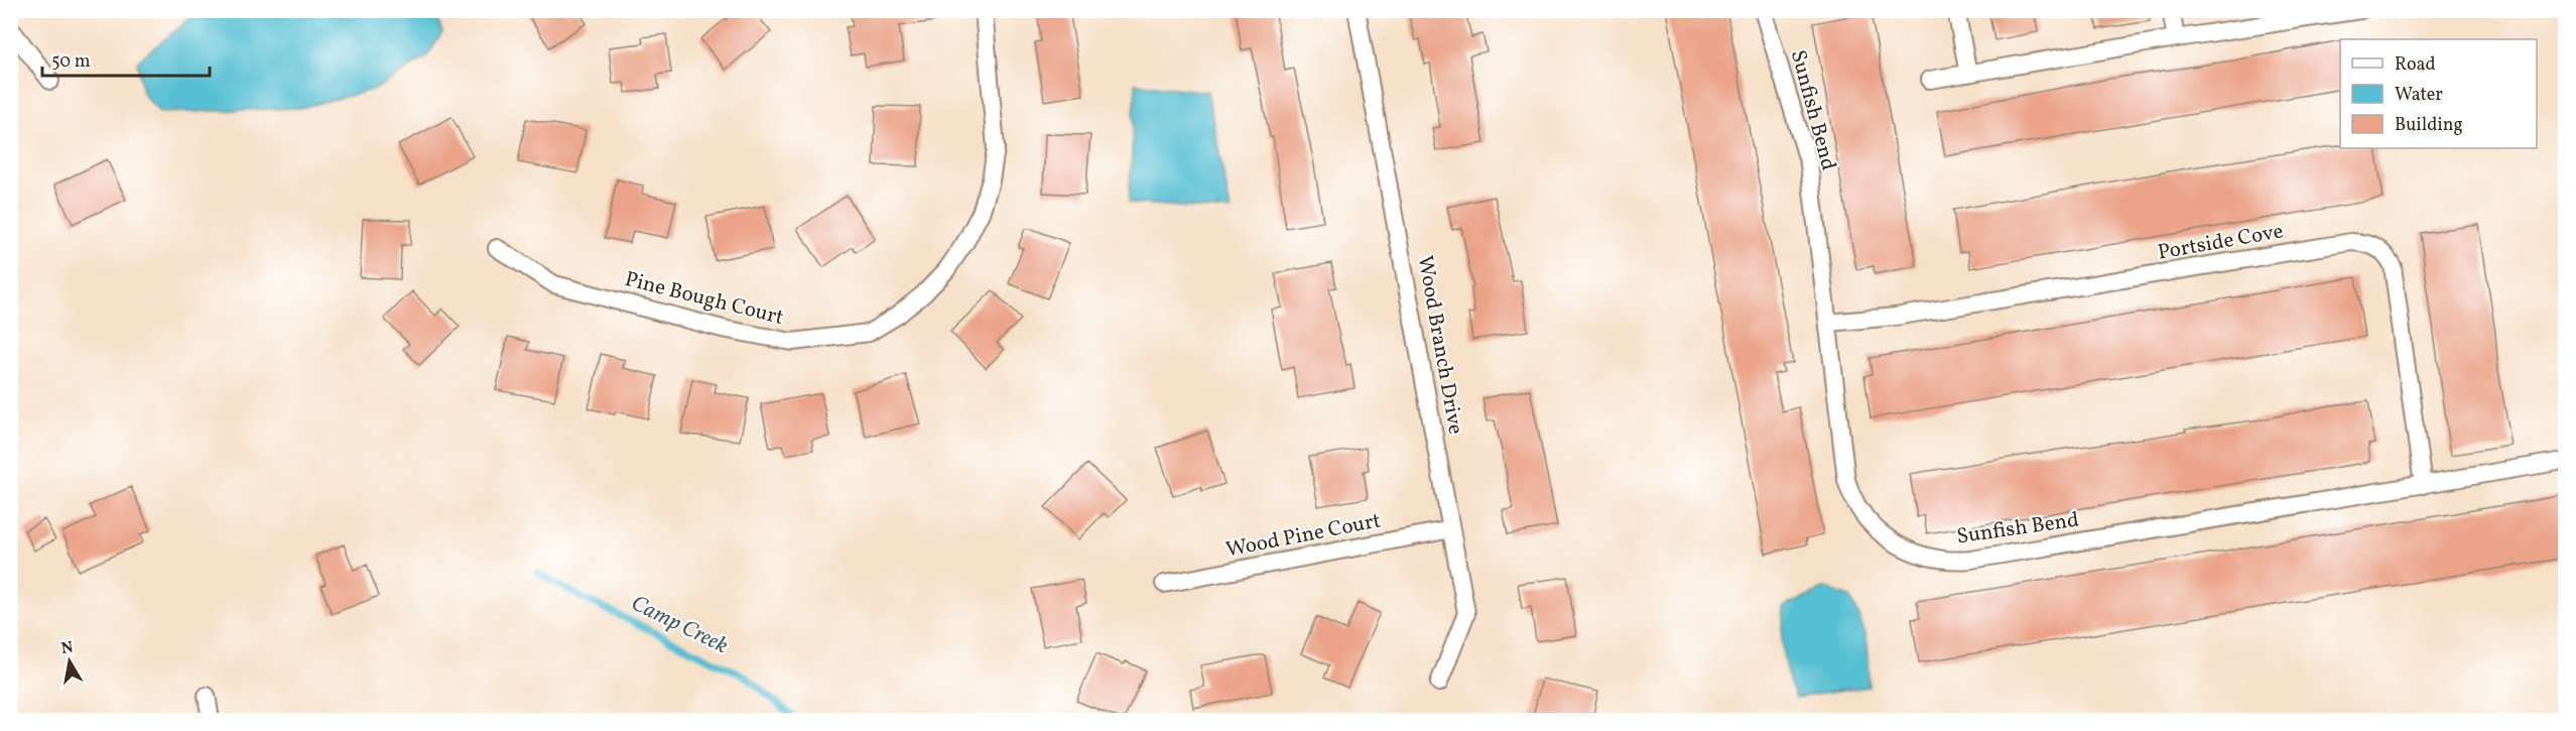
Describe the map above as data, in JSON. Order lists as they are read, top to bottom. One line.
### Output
{"streets":{"street":["Sunfish Bend","Portside Cove","Pine Bough Court","Wood Branch Drive","Wood Pine Court"]},"crossings":[["Sunfish Bend","Portside Cove"],["Wood Branch Drive","Wood Pine Court"]],"water":["Camp Creek"],"legend":["Road","Water","Building"],"scale_bar":"50 m","north":"top"}
